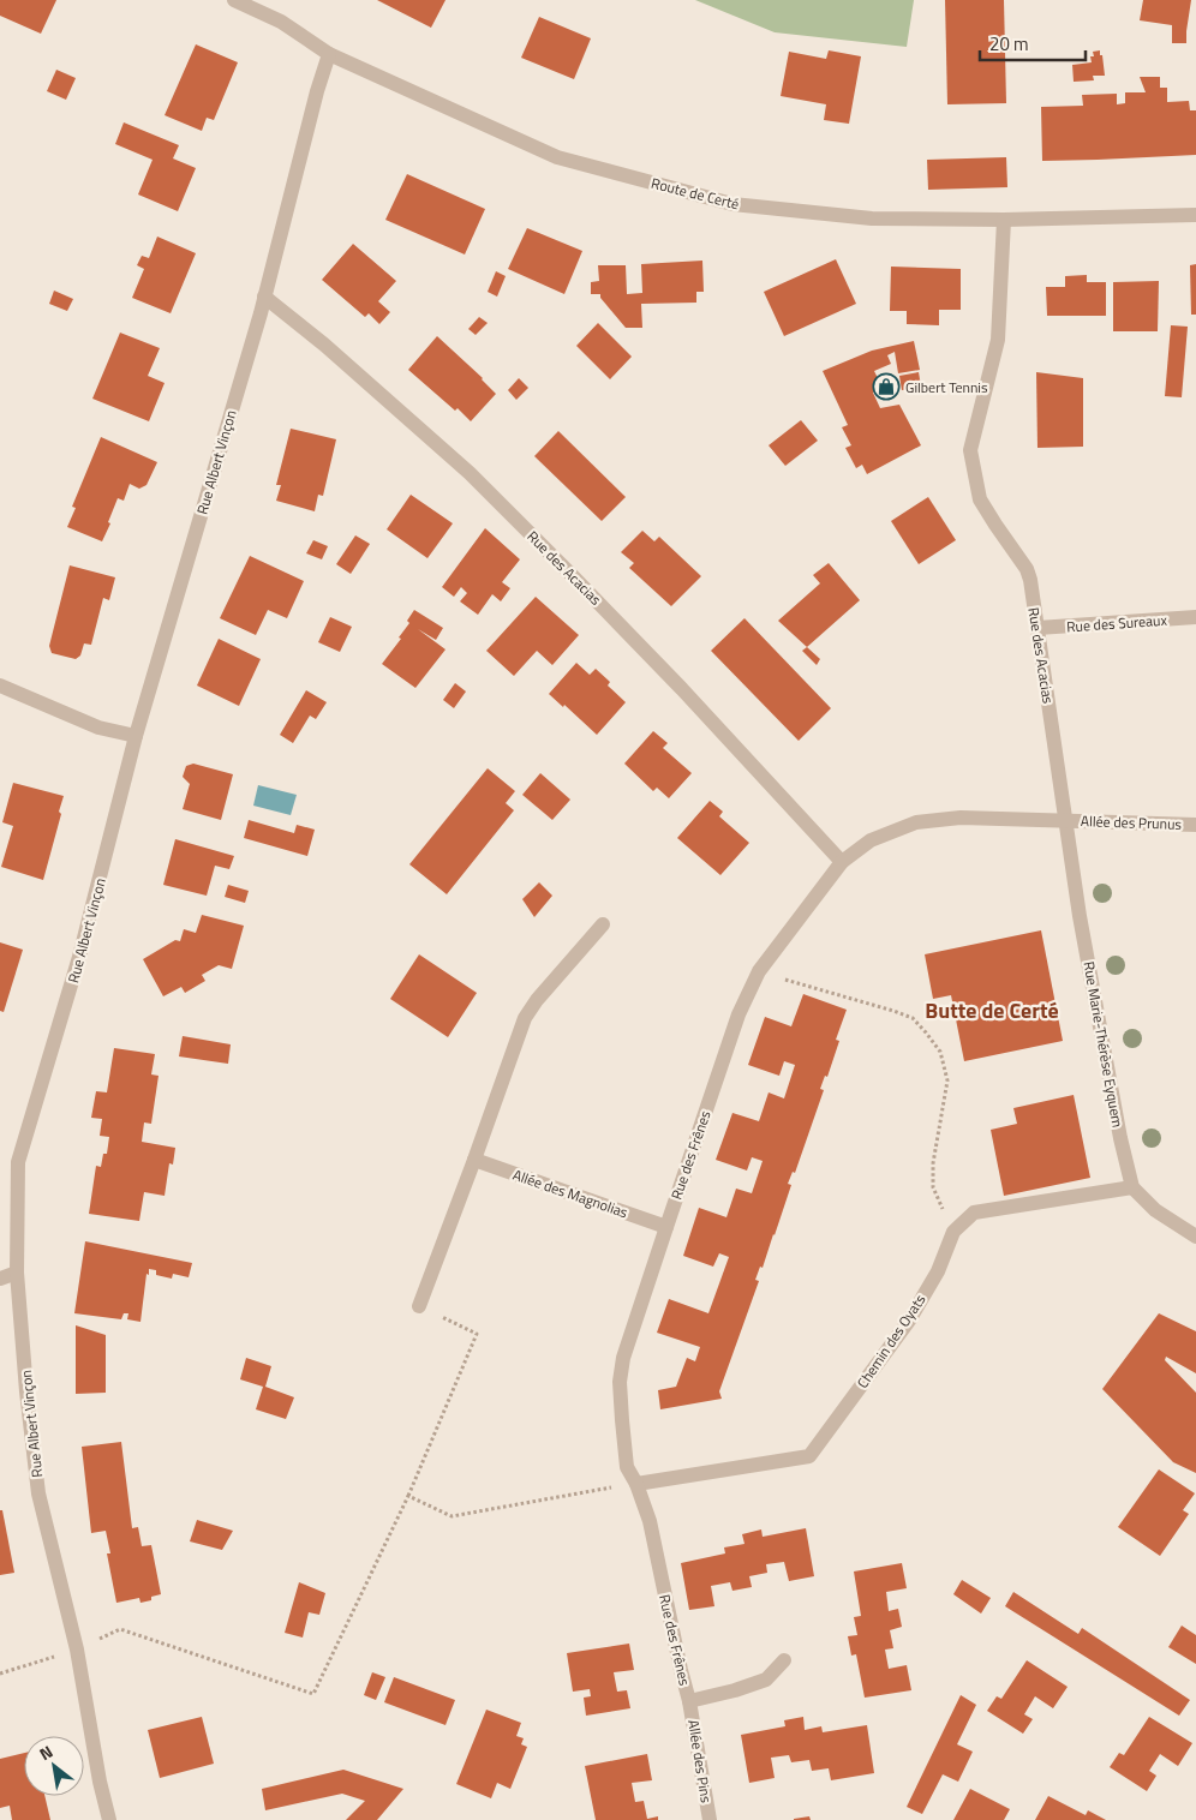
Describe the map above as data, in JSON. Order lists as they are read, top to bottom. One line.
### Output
{"streets":{"street":["Route de Certé","Rue Albert Vinçon","Rue des Acacias","Rue des Sureaux","Allée des Prunus","Rue Marie-Thérèse Eyquem","Rue des Frênes","Allée des Magnolias","Chemin des Oyats","Allée des Pins"]},"crossings":[["Route de Certé","Rue Albert Vinçon"],["Route de Certé","Rue des Acacias"],["Rue Albert Vinçon","Rue des Acacias"],["Rue des Acacias","Rue des Sureaux"],["Rue des Acacias","Allée des Prunus"],["Rue des Acacias","Rue Marie-Thérèse Eyquem"],["Rue des Acacias","Rue des Frênes"],["Allée des Prunus","Rue Marie-Thérèse Eyquem"],["Allée des Prunus","Rue des Frênes"],["Rue Marie-Thérèse Eyquem","Rue des Frênes"],["Rue Marie-Thérèse Eyquem","Chemin des Oyats"],["Rue des Frênes","Allée des Magnolias"],["Rue des Frênes","Chemin des Oyats"],["Rue des Frênes","Allée des Pins"]],"districts":["Butte de Certé"],"places":{"shop":["Gilbert Tennis"]},"scale_bar":"20 m","north":"top left"}
